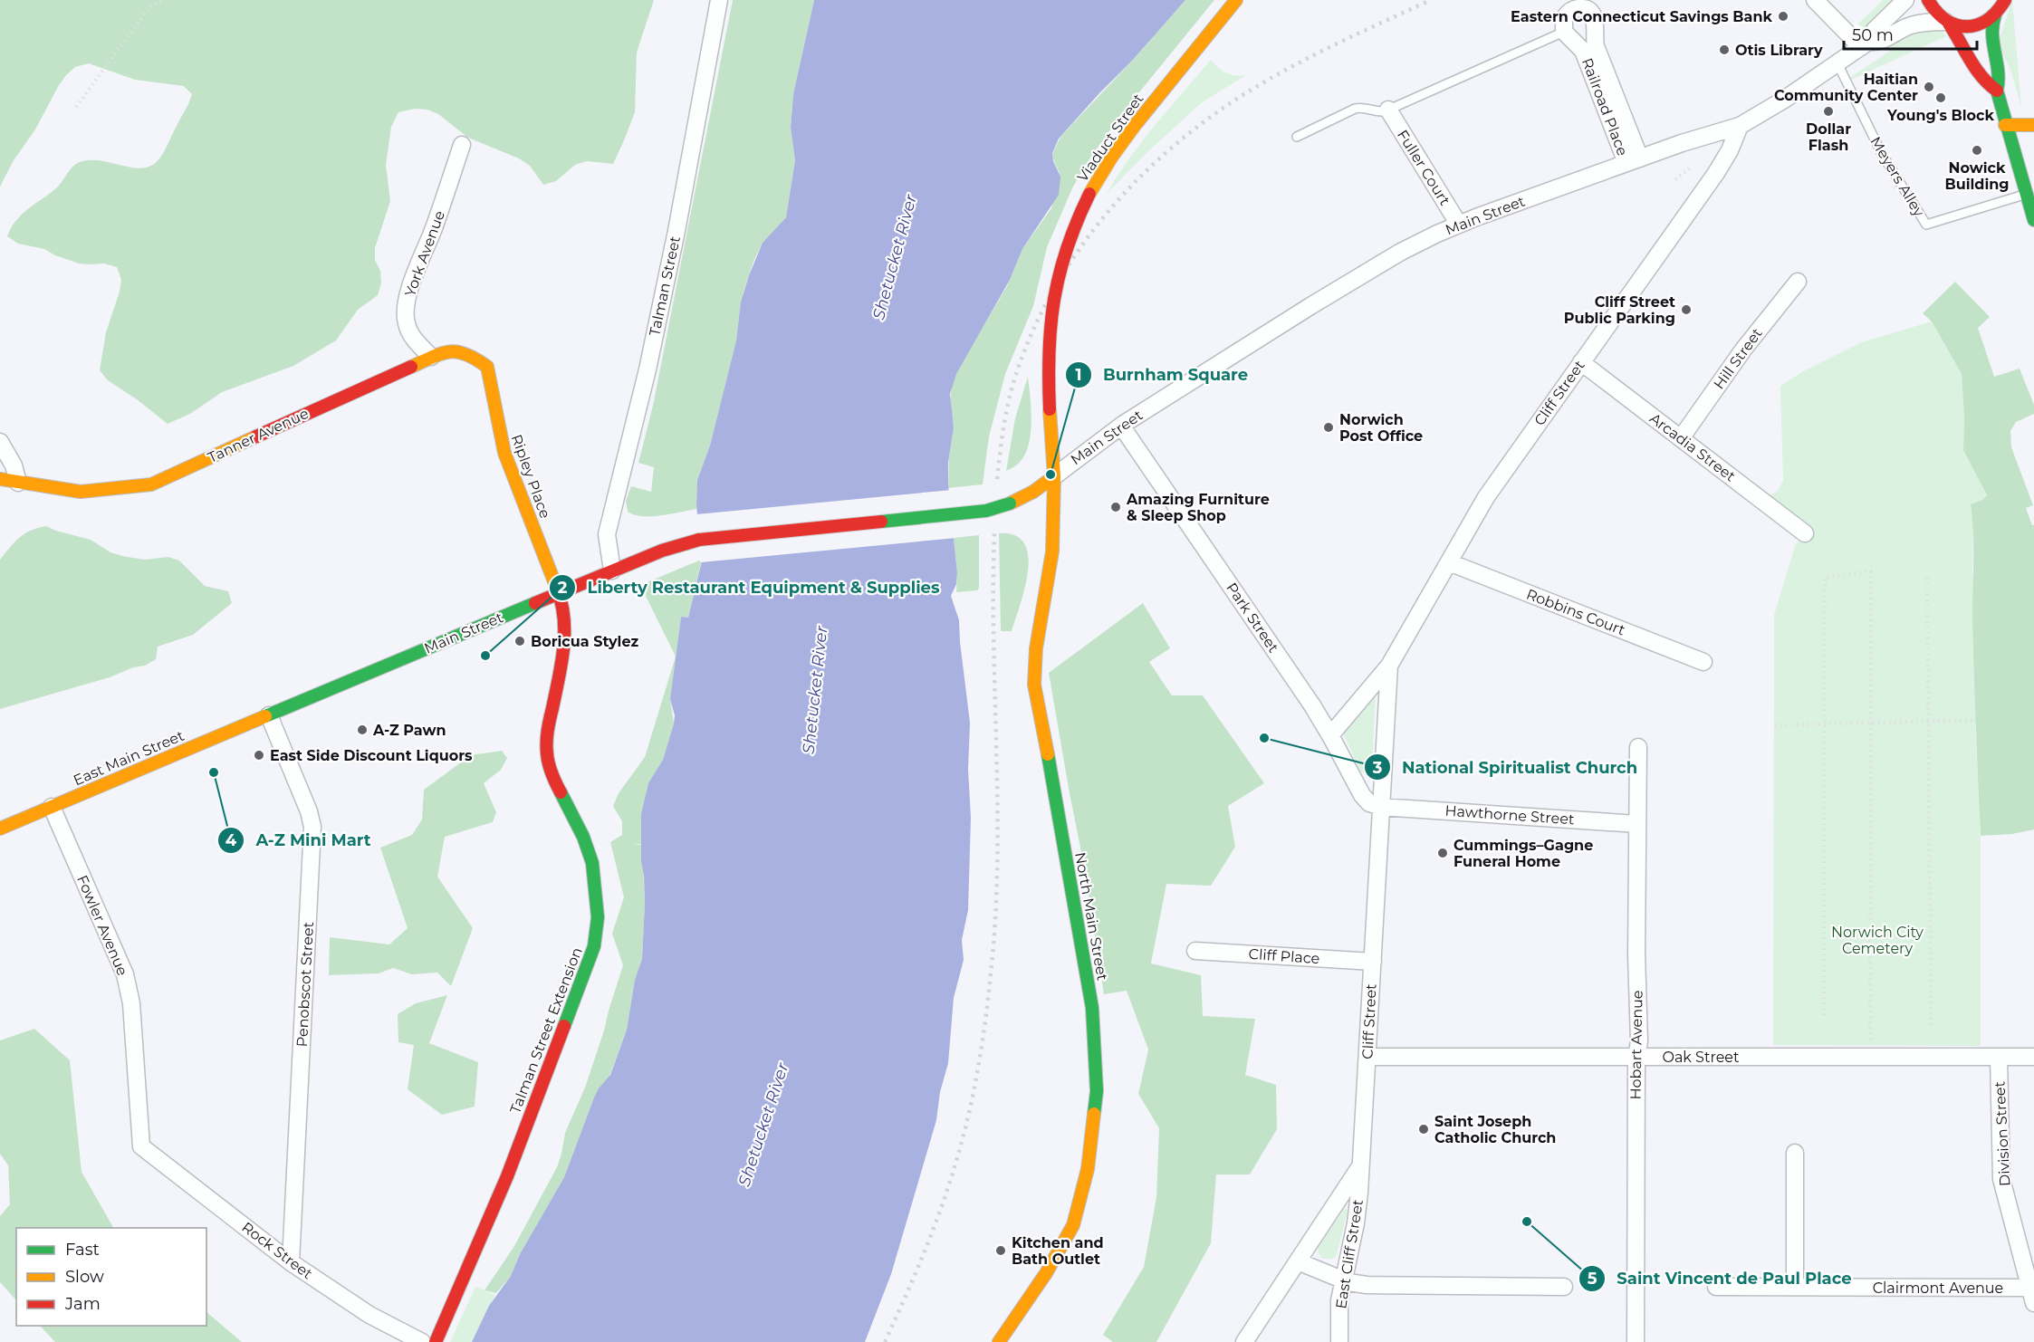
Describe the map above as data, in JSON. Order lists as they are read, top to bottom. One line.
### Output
{"streets":{"main road":["Viaduct Street","Main Street","Tanner Avenue","Ripley Place","East Main Street","North Main Street","Talman Street Extension"],"street":["Railroad Place","Fuller Court","York Avenue","Talman Street","Hill Street","Cliff Street","Arcadia Street","Robbins Court","Park Street","Hawthorne Street","Fowler Avenue","Cliff Place","Penobscot Street","Hobart Avenue","Oak Street","Division Street","Rock Street","East Cliff Street","Clairmont Avenue"],"lane":["Meyers Alley"]},"crossings":[["Railroad Place","Main Street"],["Viaduct Street","Main Street"],["Viaduct Street","North Main Street"],["Fuller Court","Main Street"],["Meyers Alley","Main Street"],["Main Street","Talman Street"],["Main Street","Cliff Street"],["Main Street","Ripley Place"],["Main Street","Park Street"],["Main Street","East Main Street"],["Main Street","North Main Street"],["Main Street","Penobscot Street"],["Main Street","Talman Street Extension"],["York Avenue","Tanner Avenue"],["Hill Street","Arcadia Street"],["Cliff Street","Arcadia Street"],["Cliff Street","Robbins Court"],["Cliff Street","Park Street"],["Cliff Street","Hawthorne Street"],["Cliff Street","Cliff Place"],["Cliff Street","Oak Street"],["Cliff Street","East Cliff Street"],["Tanner Avenue","Ripley Place"],["Ripley Place","Talman Street Extension"],["Park Street","Hawthorne Street"],["East Main Street","Fowler Avenue"],["East Main Street","Penobscot Street"],["Hawthorne Street","Hobart Avenue"],["Fowler Avenue","Rock Street"],["Penobscot Street","Rock Street"],["Hobart Avenue","Oak Street"],["Oak Street","Division Street"],["Division Street","Clairmont Avenue"]],"water":["Shetucket River"],"parks":["Norwich City Cemetery"],"places":["Eastern Connecticut Savings Bank","Otis Library","Haitian Community Center","Young's Block","Dollar Flash","Nowick Building","Cliff Street Public Parking","Norwich Post Office","Burnham Square","Amazing Furniture & Sleep Shop","Boricua Stylez","Liberty Restaurant Equipment & Supplies","A-Z Pawn","National Spiritualist Church","East Side Discount Liquors","A-Z Mini Mart","Cummings–Gagne Funeral Home","Saint Joseph Catholic Church","Saint Vincent de Paul Place","Kitchen and Bath Outlet"],"legend":["Fast","Slow","Jam"],"scale_bar":"50 m"}
